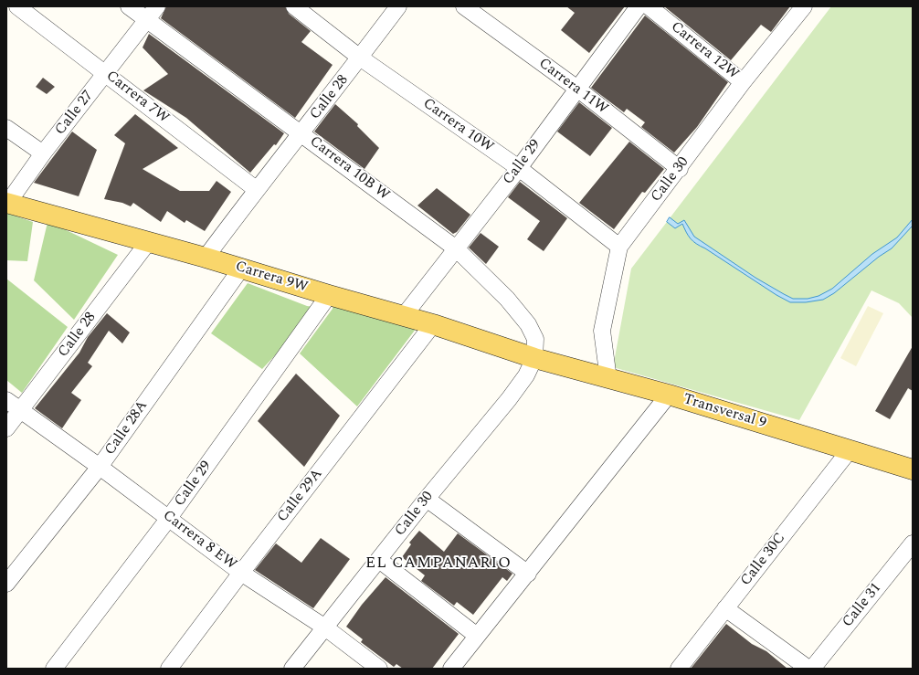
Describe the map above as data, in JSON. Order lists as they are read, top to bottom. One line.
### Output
{"streets":{"main road":["Carrera 9W","Transversal 9"],"street":["Carrera 12W","Carrera 11W","Carrera 7W","Calle 28","Calle 27","Carrera 10W","Calle 29","Carrera 10B W","Calle 30","Calle 28A","Calle 29A","Carrera 8 EW","Calle 30C","Calle 31"]},"crossings":[["Carrera 12W","Calle 30"],["Carrera 11W","Calle 29"],["Carrera 11W","Calle 30"],["Carrera 7W","Calle 28"],["Carrera 7W","Calle 27"],["Calle 28","Carrera 10W"],["Calle 28","Carrera 10B W"],["Calle 28","Carrera 9W"],["Calle 28","Carrera 8 EW"],["Calle 27","Carrera 10B W"],["Calle 27","Carrera 9W"],["Carrera 10W","Calle 29"],["Carrera 10W","Calle 30"],["Calle 29","Carrera 10B W"],["Calle 29","Carrera 9W"],["Calle 29","Carrera 8 EW"],["Carrera 10B W","Calle 30"],["Carrera 10B W","Carrera 9W"],["Carrera 10B W","Transversal 9"],["Calle 30","Carrera 9W"],["Calle 30","Transversal 9"],["Calle 30","Carrera 8 EW"],["Carrera 9W","Transversal 9"],["Carrera 9W","Calle 28A"],["Carrera 9W","Calle 29A"],["Transversal 9","Calle 30C"],["Calle 28A","Carrera 8 EW"],["Calle 29A","Carrera 8 EW"]],"districts":["EL CAMPANARIO"]}
